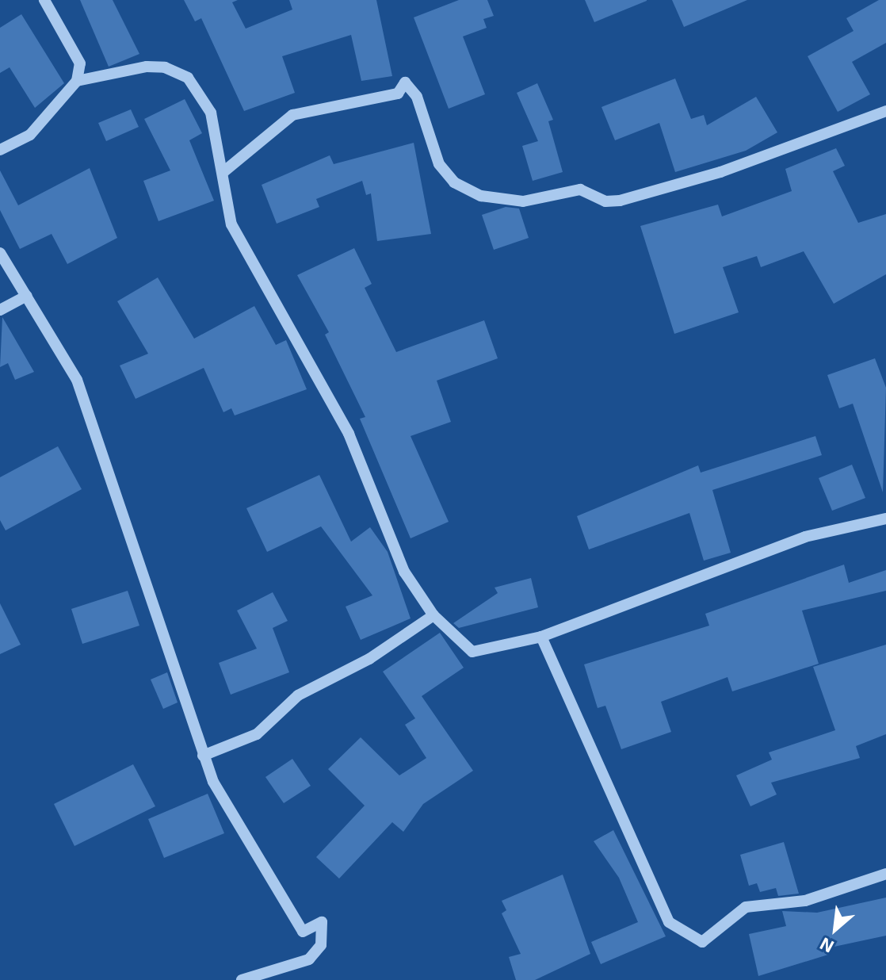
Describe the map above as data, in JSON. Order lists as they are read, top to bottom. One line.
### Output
{"north":"bottom left"}
